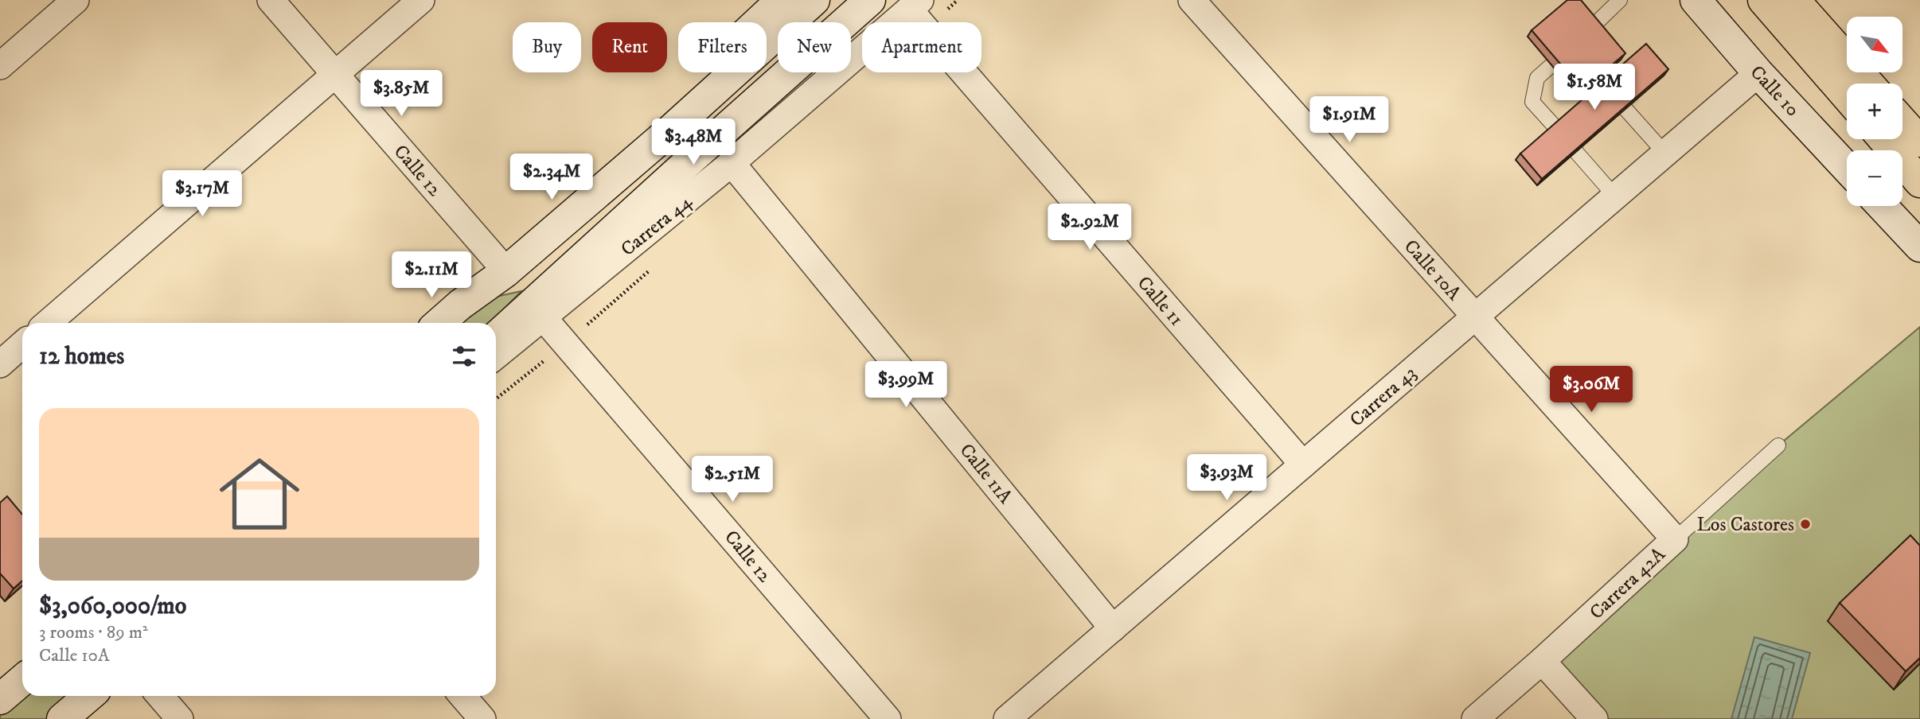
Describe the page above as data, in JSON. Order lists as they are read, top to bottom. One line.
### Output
{"streets":{"main road":["Calle 10","Carrera 44"],"street":["Calle 12","Calle 10A","Calle 11","Carrera 43","Calle 11A","Carrera 42A"]},"crossings":[["Calle 10","Carrera 43"],["Calle 12","Carrera 44"],["Carrera 44","Calle 11"],["Carrera 44","Calle 11A"],["Calle 10A","Carrera 43"],["Calle 10A","Carrera 42A"],["Calle 11","Carrera 43"],["Carrera 43","Calle 11A"]],"places":["Los Castores"],"north":"bottom right","page":{"map_buttons":["+","−"],"chip":["Buy","Rent","Filters","New","Apartment"],"price":["$1.58M","$3.85M","$1.91M","$3.48M","$2.34M","$3.17M","$2.92M","$2.11M","$3.99M","$3.06M","$3.93M","$2.51M"],"heading":"12 homes","list":[{"name":"$3,060,000/mo","note":"3 rooms · 89 m² · Calle 10A"}]}}
